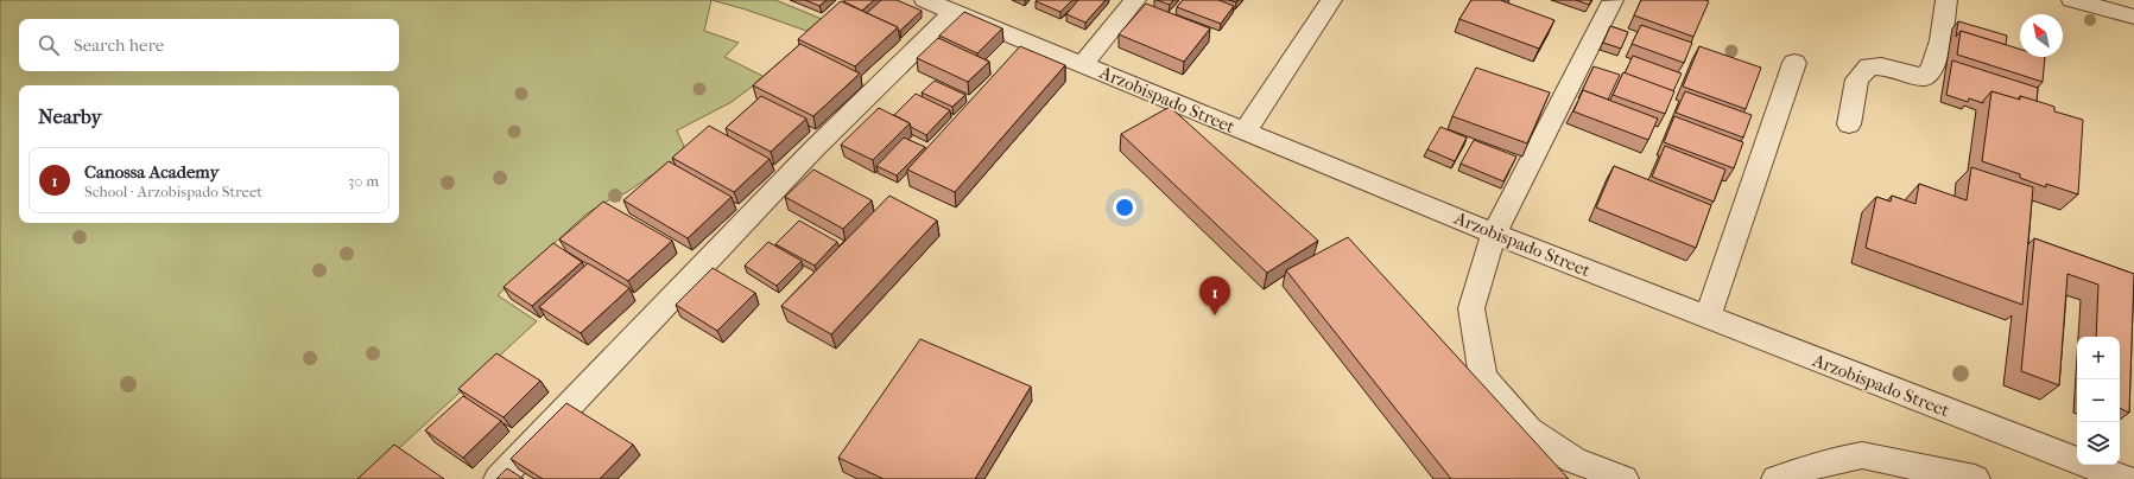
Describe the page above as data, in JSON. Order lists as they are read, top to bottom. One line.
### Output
{"streets":{"street":["Arzobispado Street"]},"north":"top left","page":{"search":"Search here","heading":"Nearby","list":[{"mark":"1","name":"Canossa Academy","note":"School · Arzobispado Street","value":"30 m"}],"pins":"1","map_buttons":["+","−"]}}
